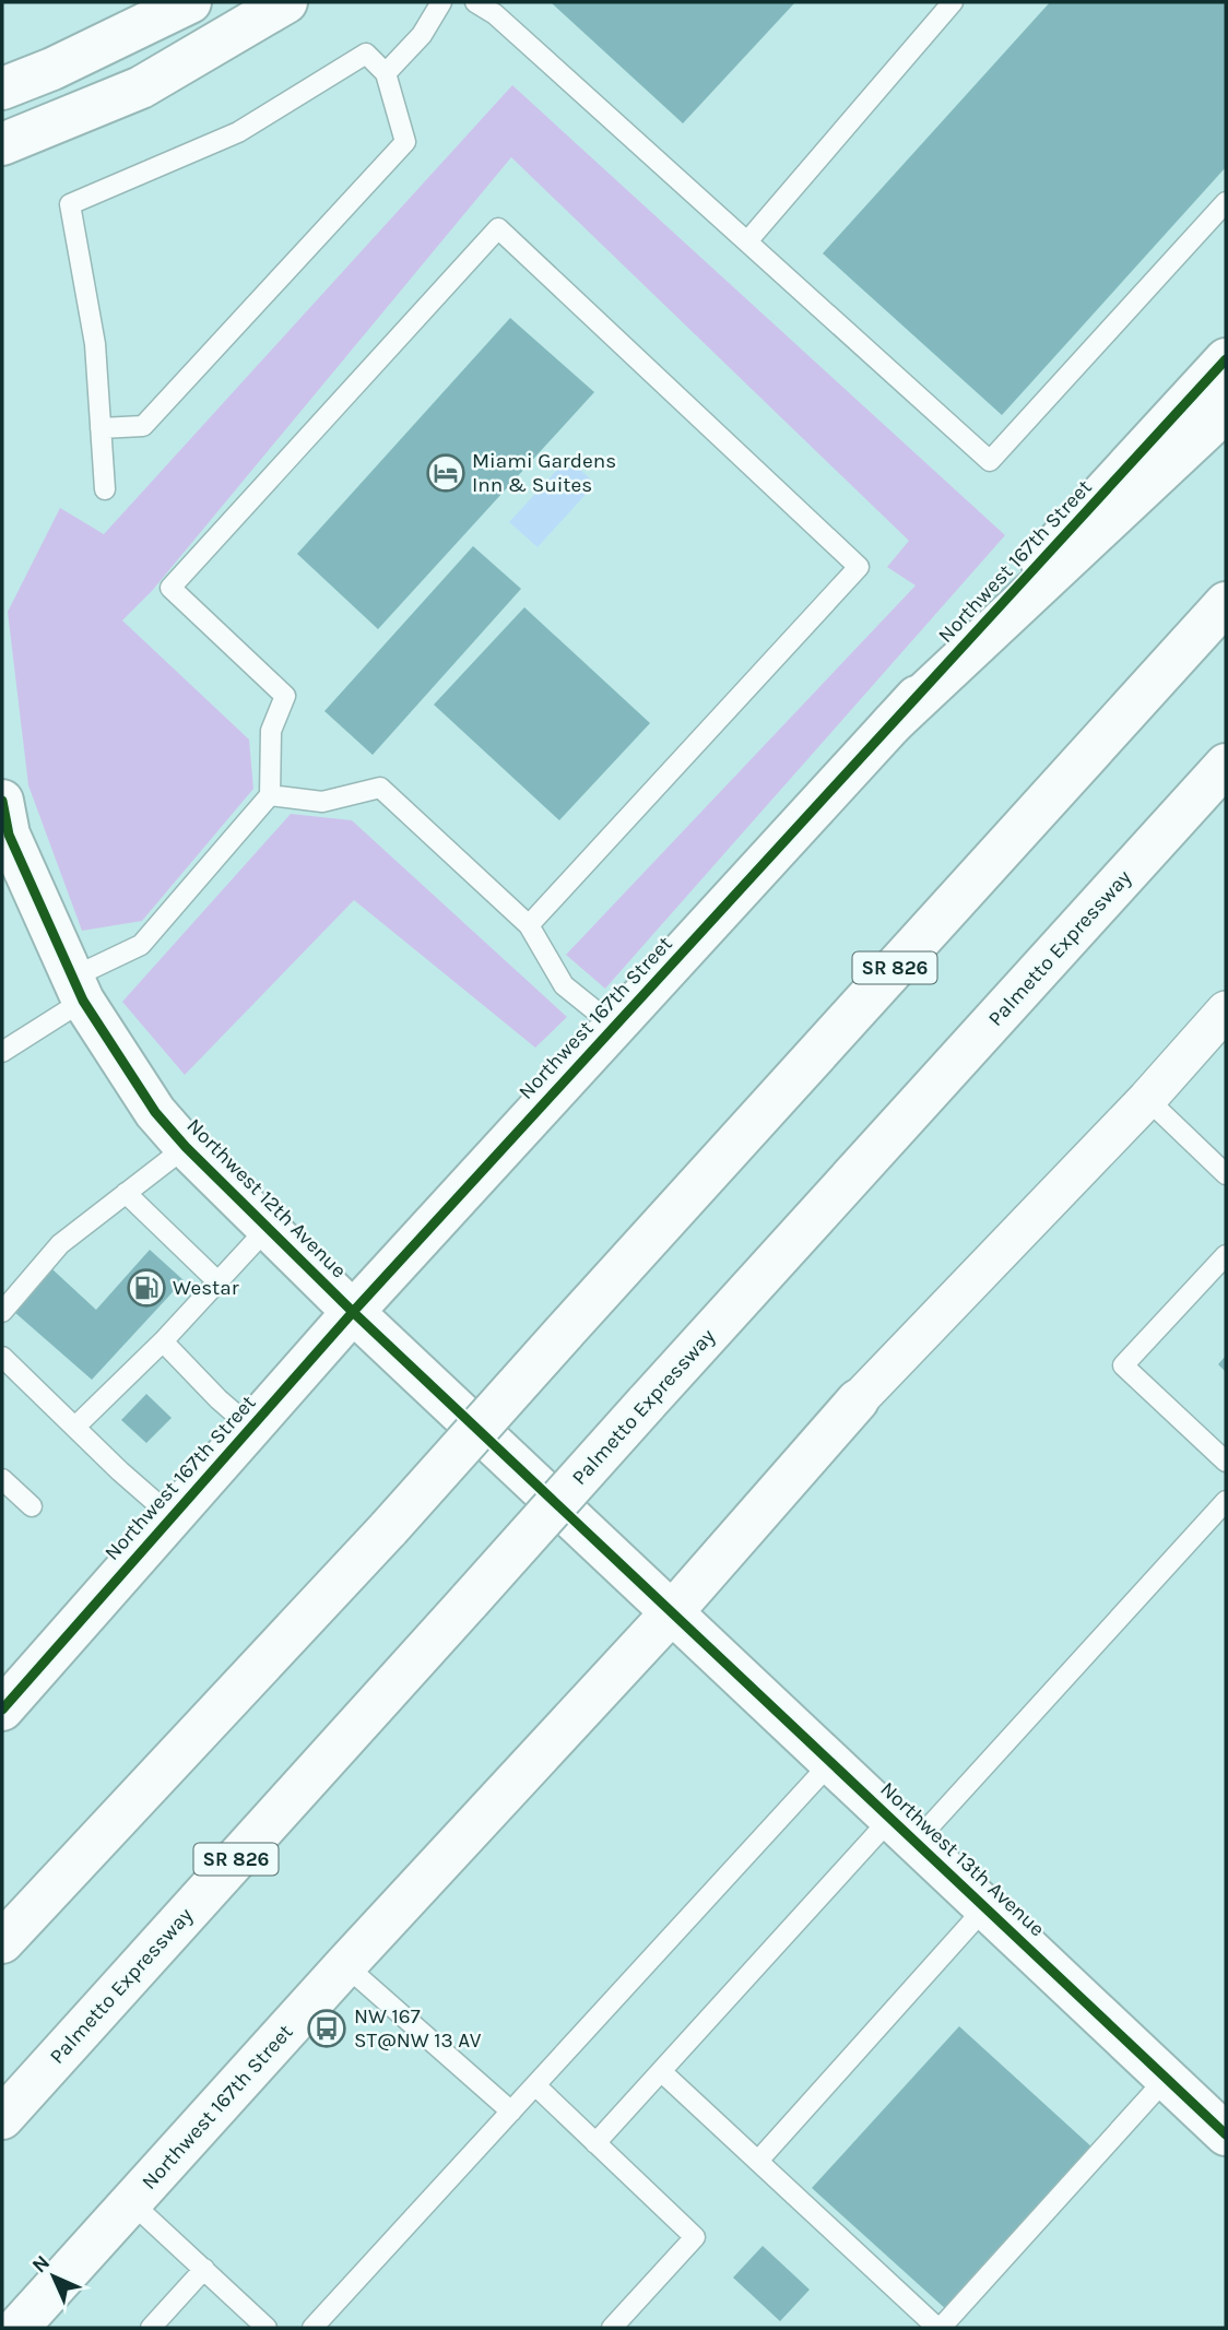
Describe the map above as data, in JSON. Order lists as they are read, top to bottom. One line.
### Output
{"streets":{"main road":["Northwest 167th Street","Palmetto Expressway","SR 826","Northwest 12th Avenue","Northwest 13th Avenue"]},"crossings":[["Northwest 167th Street","Northwest 12th Avenue"],["Northwest 167th Street","Northwest 13th Avenue"],["Northwest 12th Avenue","Northwest 13th Avenue"]],"places":{"hotel":["Miami Gardens Inn & Suites"],"fuel station":["Westar"],"bus stop":["NW 167 ST@NW 13 AV"]},"north":"top left"}
